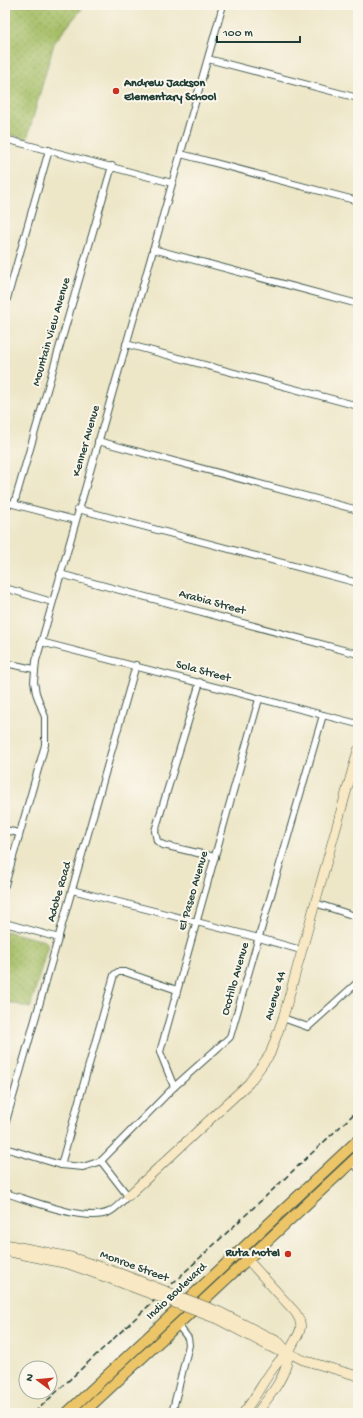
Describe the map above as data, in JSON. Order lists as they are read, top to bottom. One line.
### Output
{"streets":{"main road":["Avenue 44","Monroe Street","Indio Boulevard"],"street":["Mountain View Avenue","Kenner Avenue","Arabia Street","Sola Street","El Paseo Avenue","Adobe Road","Ocotillo Avenue"]},"crossings":[["Kenner Avenue","Arabia Street"],["Kenner Avenue","Sola Street"],["Sola Street","El Paseo Avenue"],["Sola Street","Adobe Road"],["Sola Street","Ocotillo Avenue"],["El Paseo Avenue","Ocotillo Avenue"]],"places":["Andrew Jackson Elementary School","Ruta Motel"],"scale_bar":"100 m","north":"left"}
